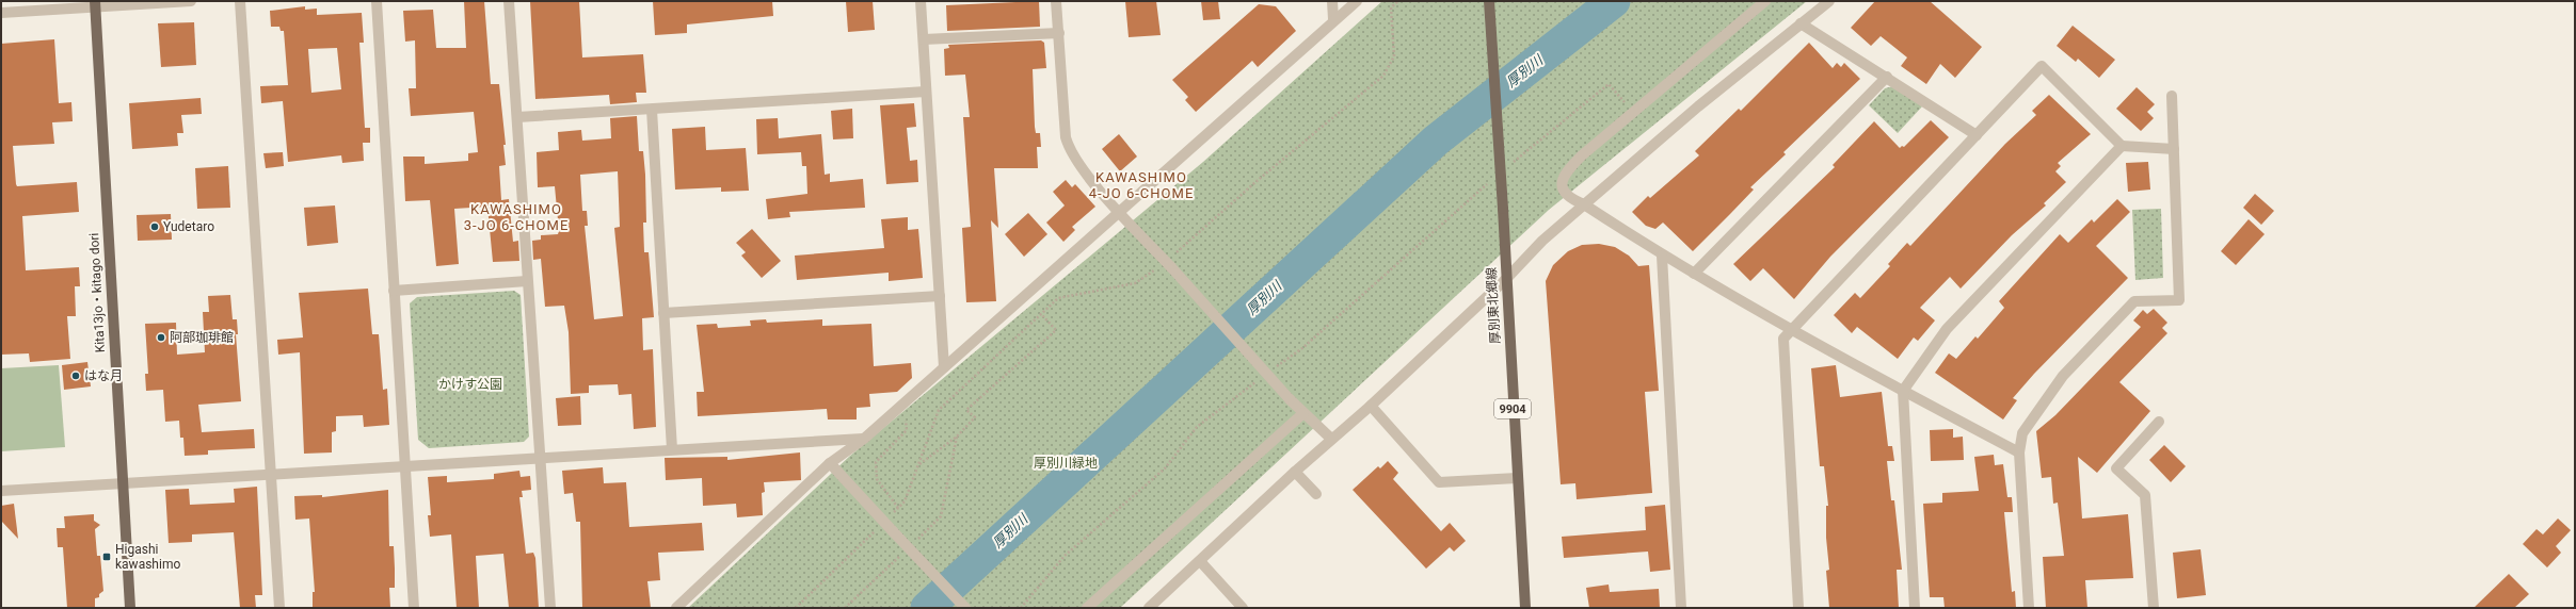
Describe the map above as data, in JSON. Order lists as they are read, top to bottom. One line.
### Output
{"streets":{"main road":["Kita13jo・kitago dori","厚別東北郷線","9904"]},"districts":["KAWASHIMO 4-JO 6-CHOME","KAWASHIMO 3-JO 6-CHOME"],"water":["厚別川"],"parks":["かけす公園","厚別川緑地"],"places":{"other":["Yudetaro","阿部珈琲館","はな月"],"transit":["Higashi kawashimo"]}}
